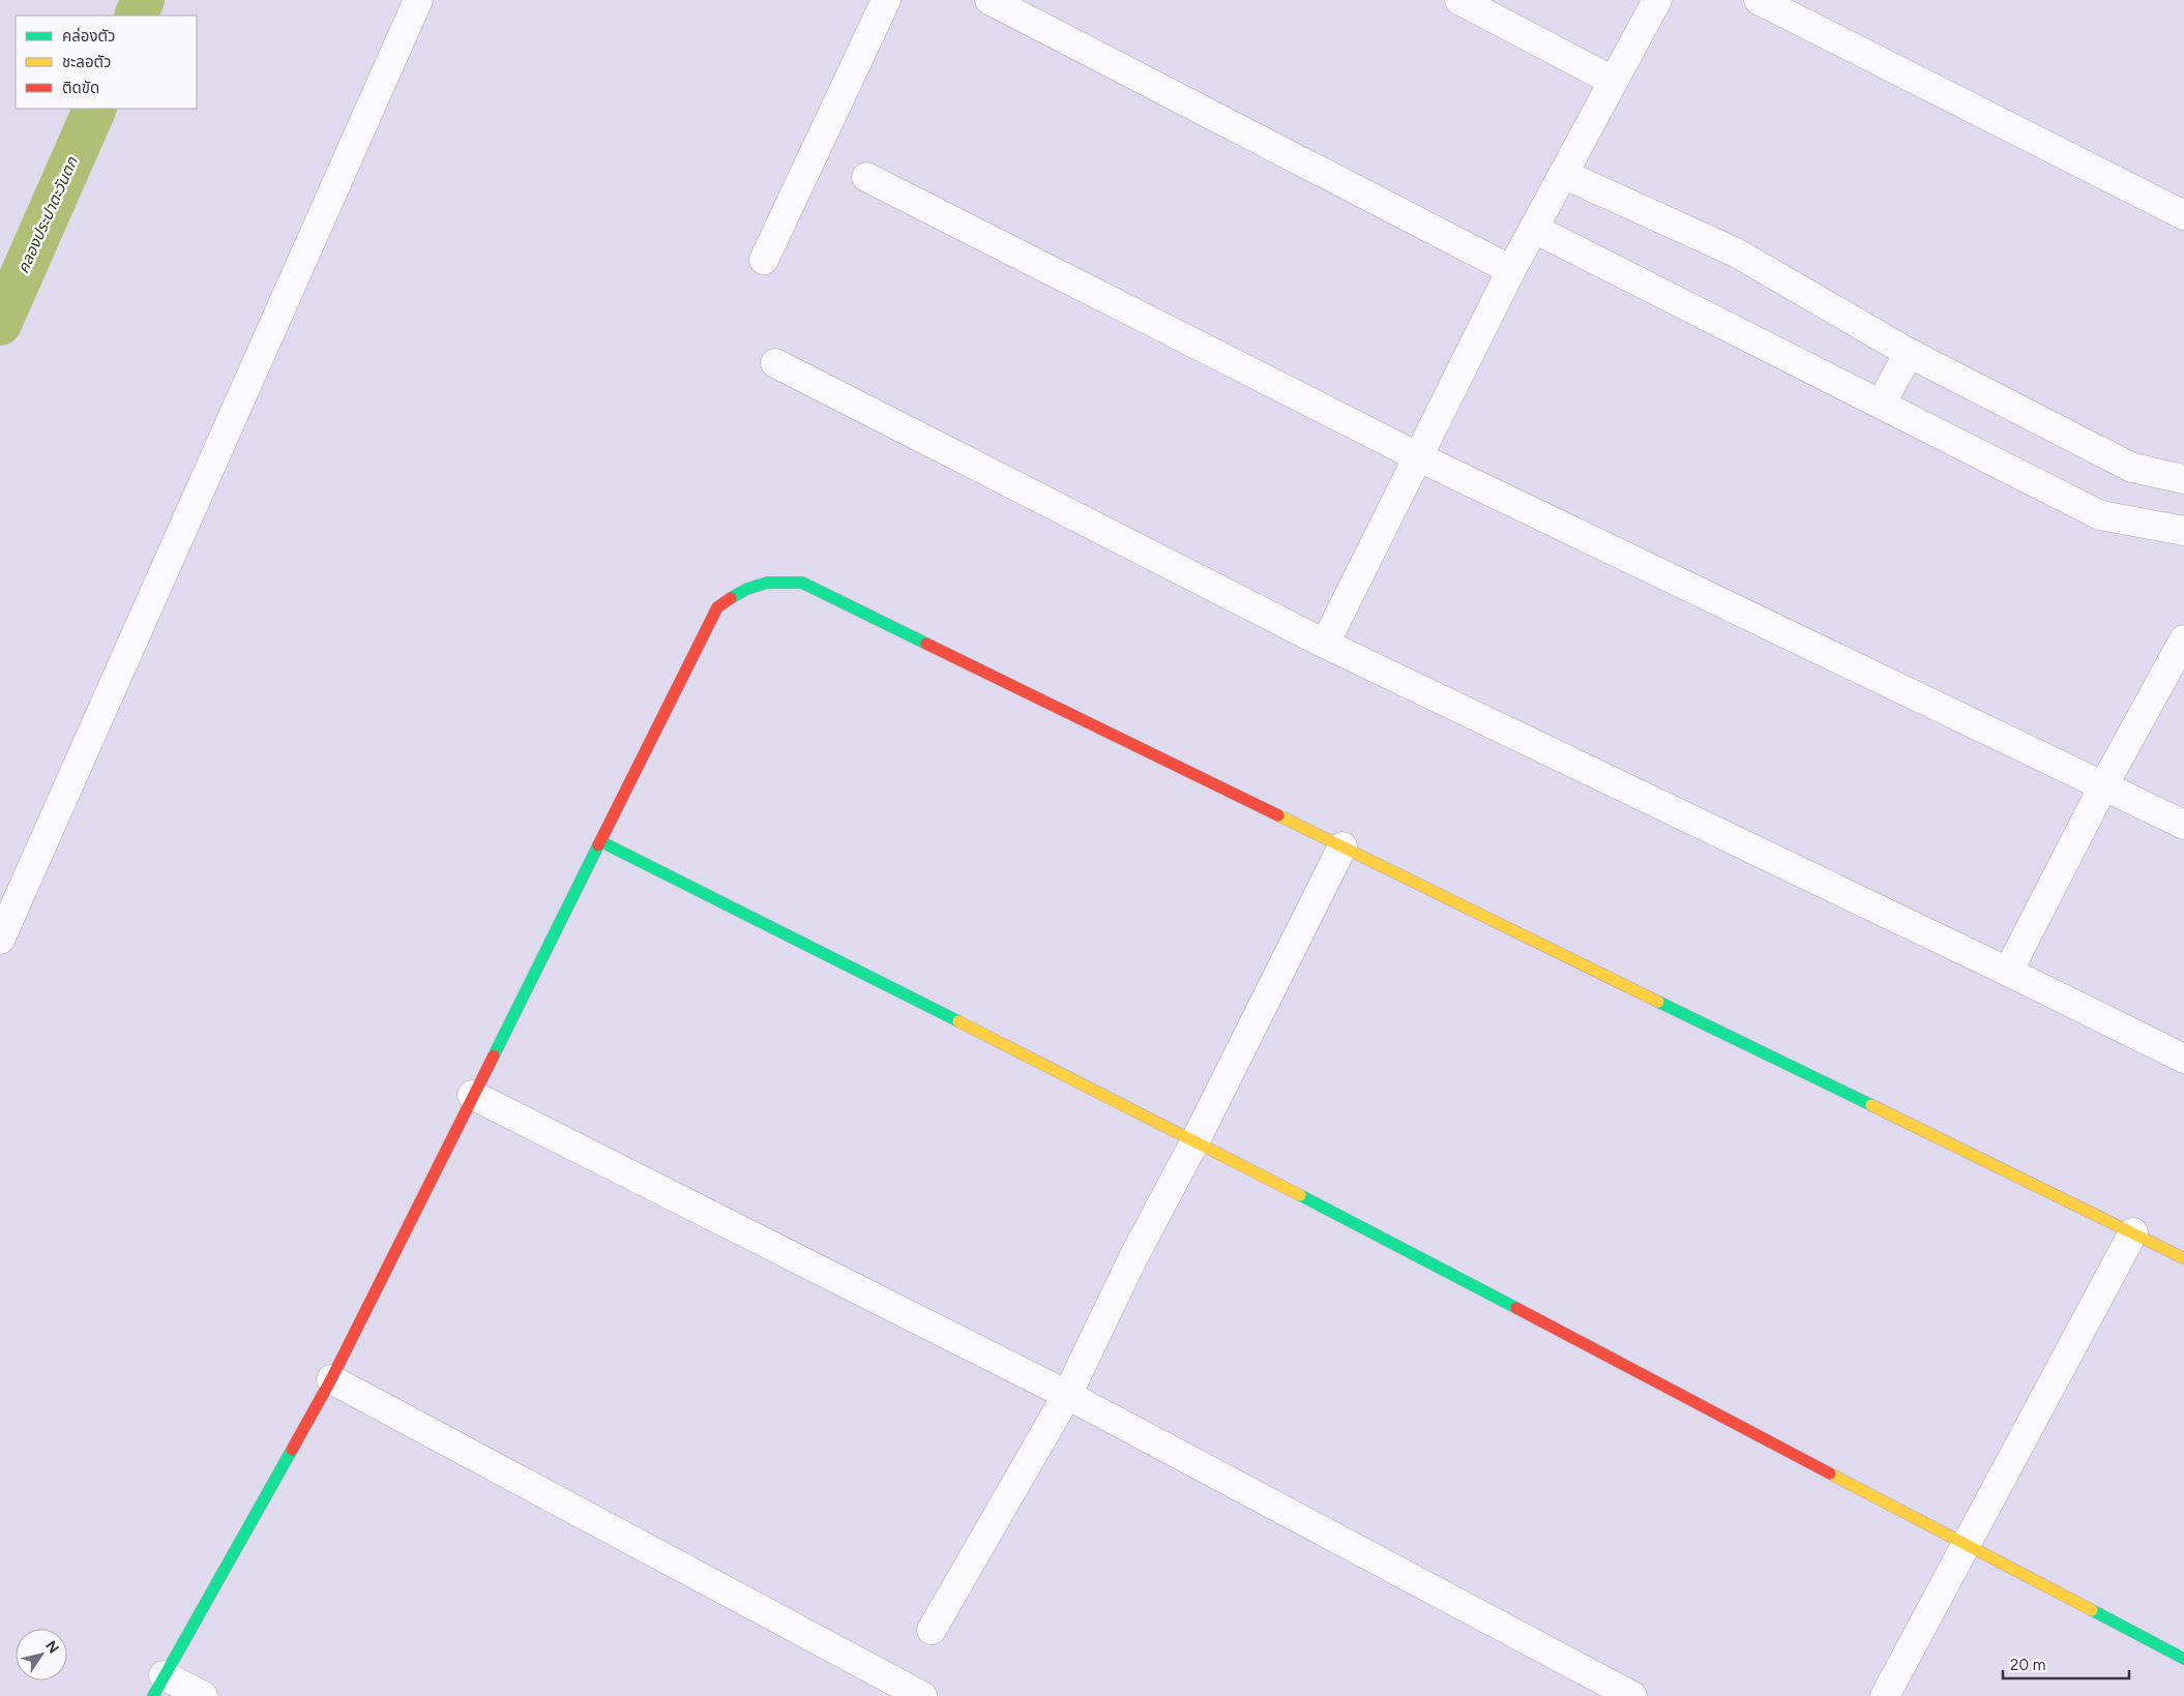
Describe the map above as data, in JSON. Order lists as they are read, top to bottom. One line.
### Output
{"water":["คลองประปาตะวันตก"],"legend":["คล่องตัว","ชะลอตัว","ติดขัด"],"scale_bar":"20 m","north":"top right"}
